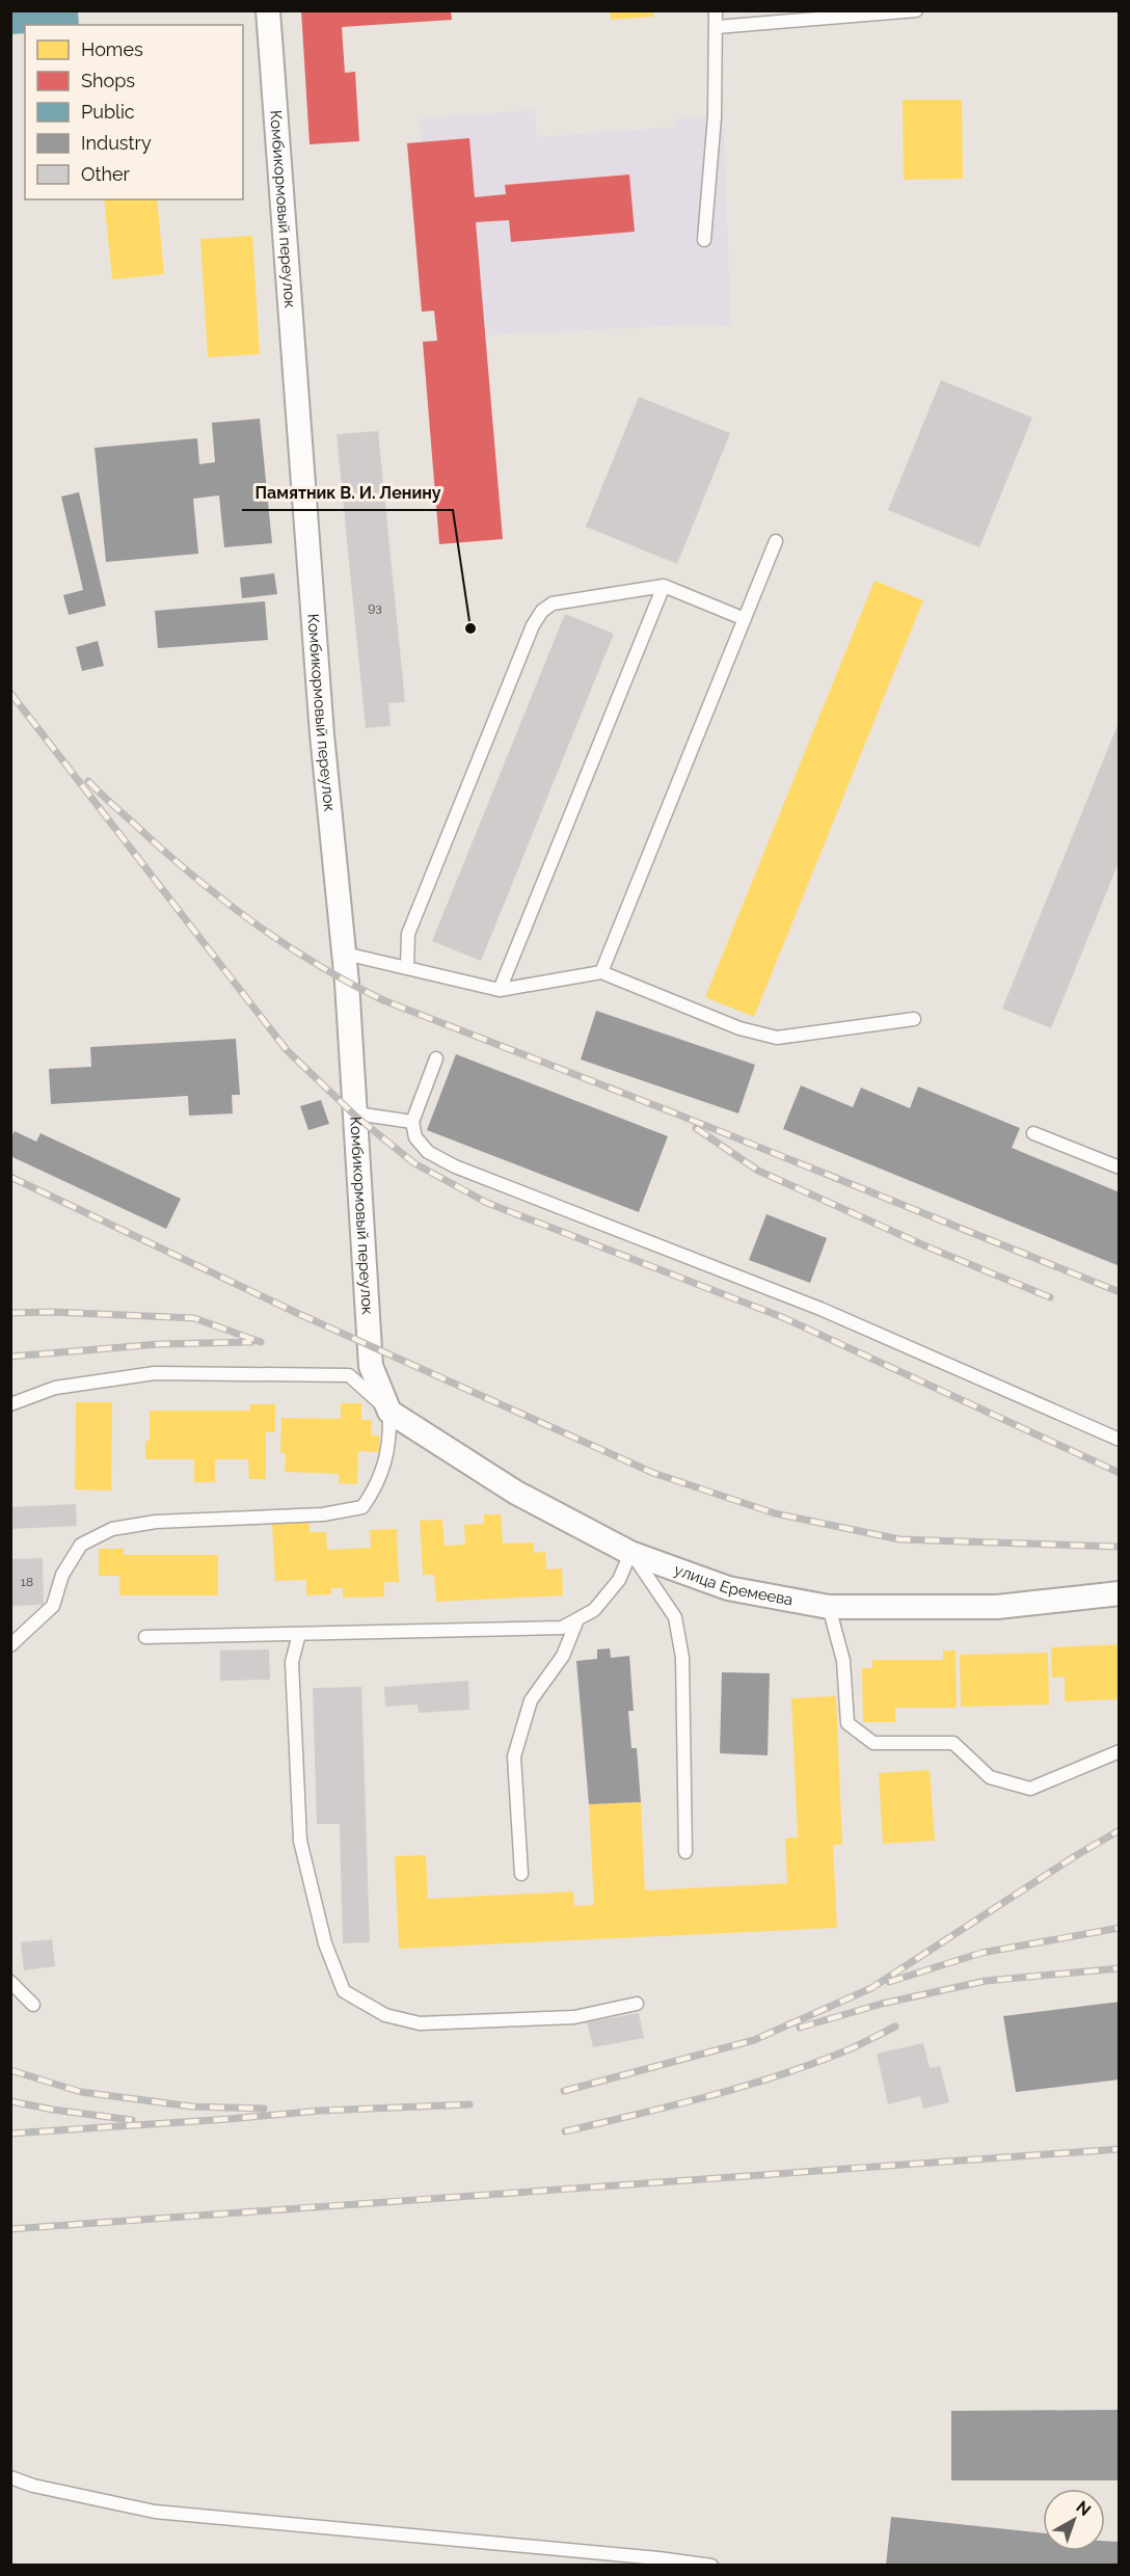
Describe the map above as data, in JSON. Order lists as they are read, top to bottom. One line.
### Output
{"streets":{"street":["Комбикормовый переулок","улица Еремеева"]},"crossings":[["Комбикормовый переулок","улица Еремеева"]],"places":["Памятник В. И. Ленину"],"house_numbers":["93","18"],"legend":["Homes","Shops","Public","Industry","Other"],"north":"top right"}
